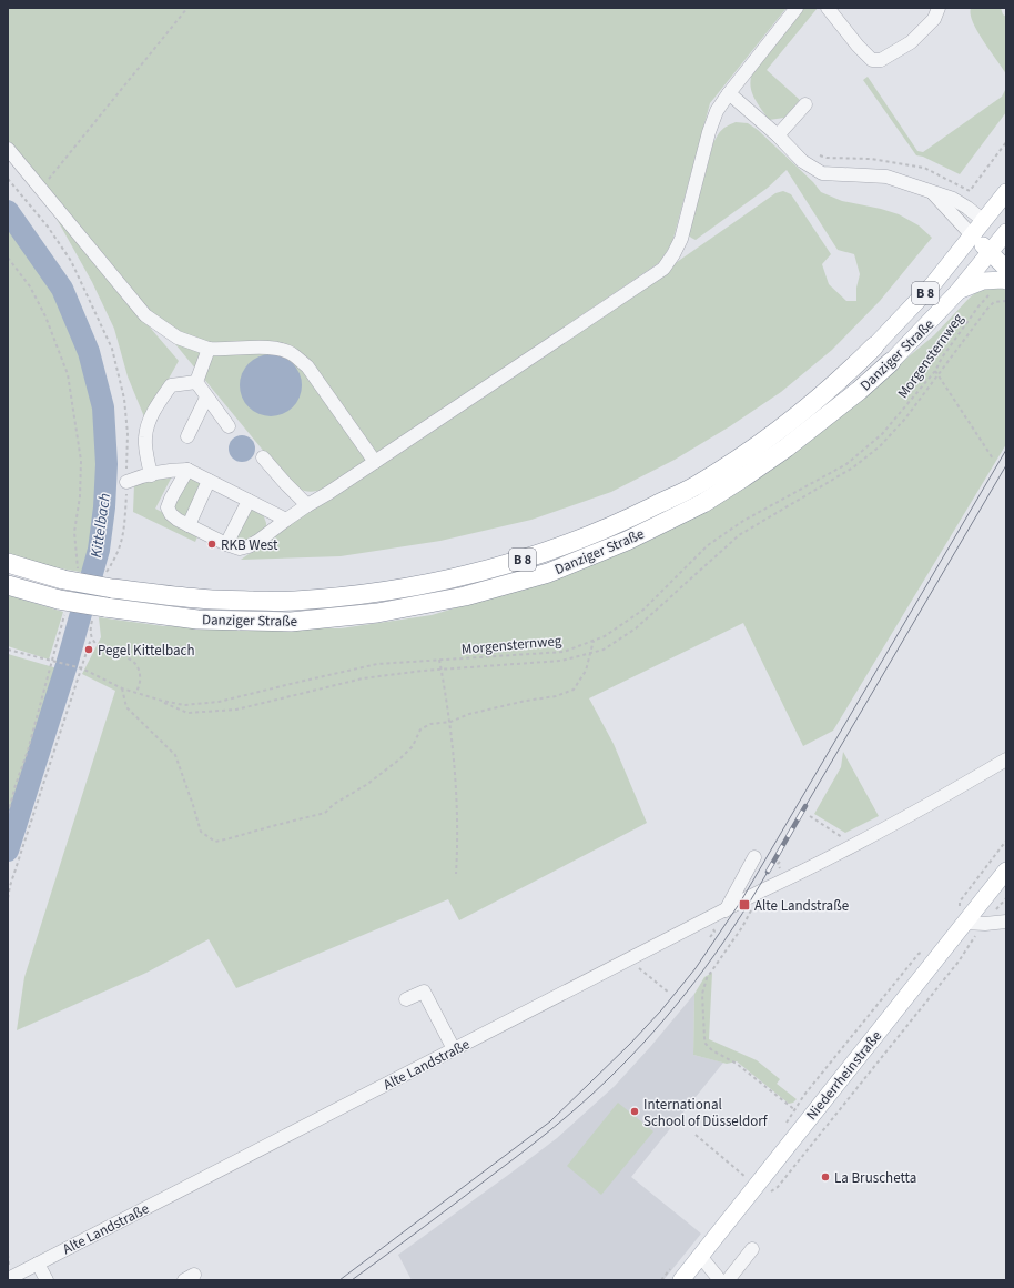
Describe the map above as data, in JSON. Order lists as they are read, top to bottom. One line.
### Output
{"streets":{"highway":["B 8","Danziger Straße"],"main road":["Niederrheinstraße"],"street":["Alte Landstraße"],"path":["Morgensternweg"]},"water":["Kittelbach"],"places":{"other":["RKB West","Pegel Kittelbach","International School of Düsseldorf","La Bruschetta"],"transit":["Alte Landstraße"]}}
